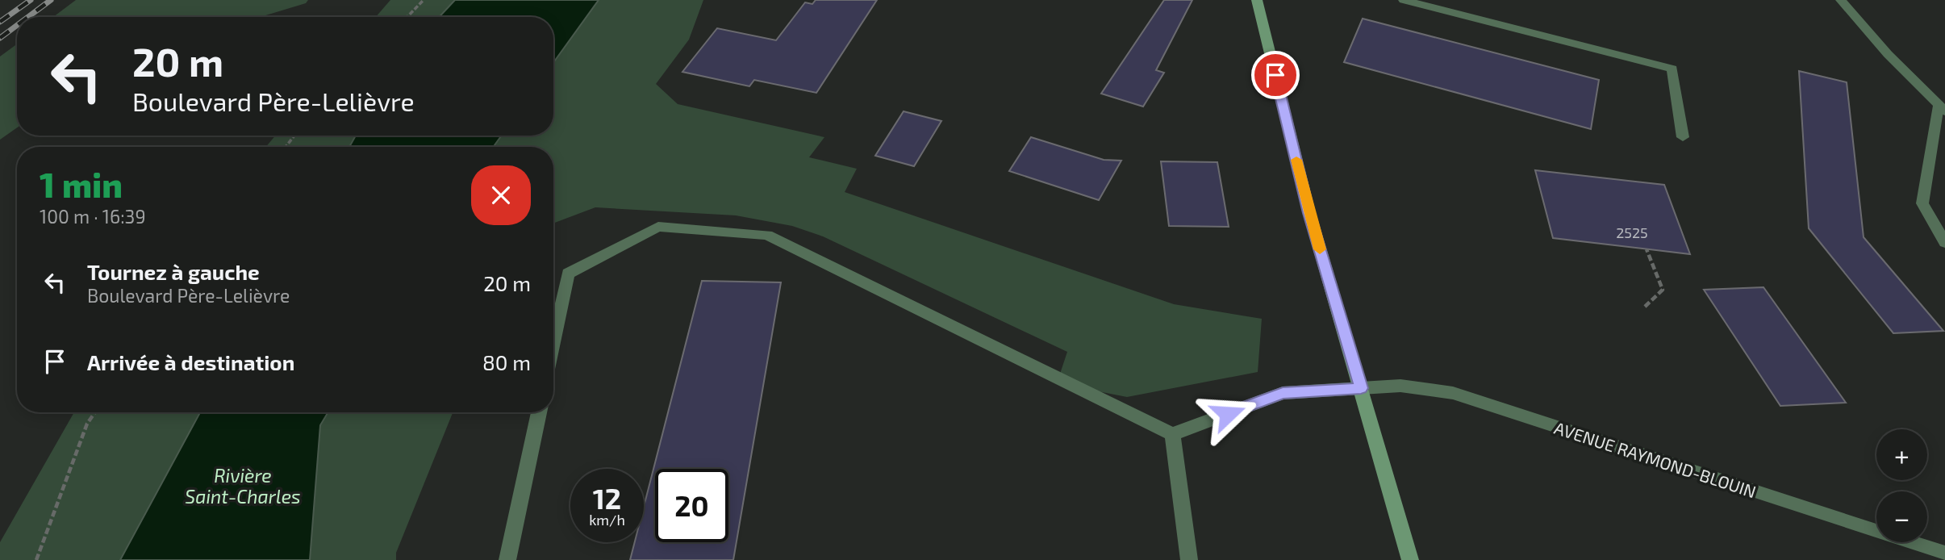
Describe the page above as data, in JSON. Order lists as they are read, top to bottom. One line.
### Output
{"streets":{"street":["AVENUE RAYMOND-BLOUIN"]},"water":["Rivière Saint-Charles"],"house_numbers":["2525"],"page":{"turn":["20 m","Boulevard Père-Lelièvre"],"heading":["1 min","100 m · 16:39"],"list":[{"name":"Tournez à gauche","note":"Boulevard Père-Lelièvre","value":"20 m"},{"name":"Arrivée à destination","value":"80 m"}],"map_buttons":["+","−"],"speed":"12 km/h","limit":"20"}}
